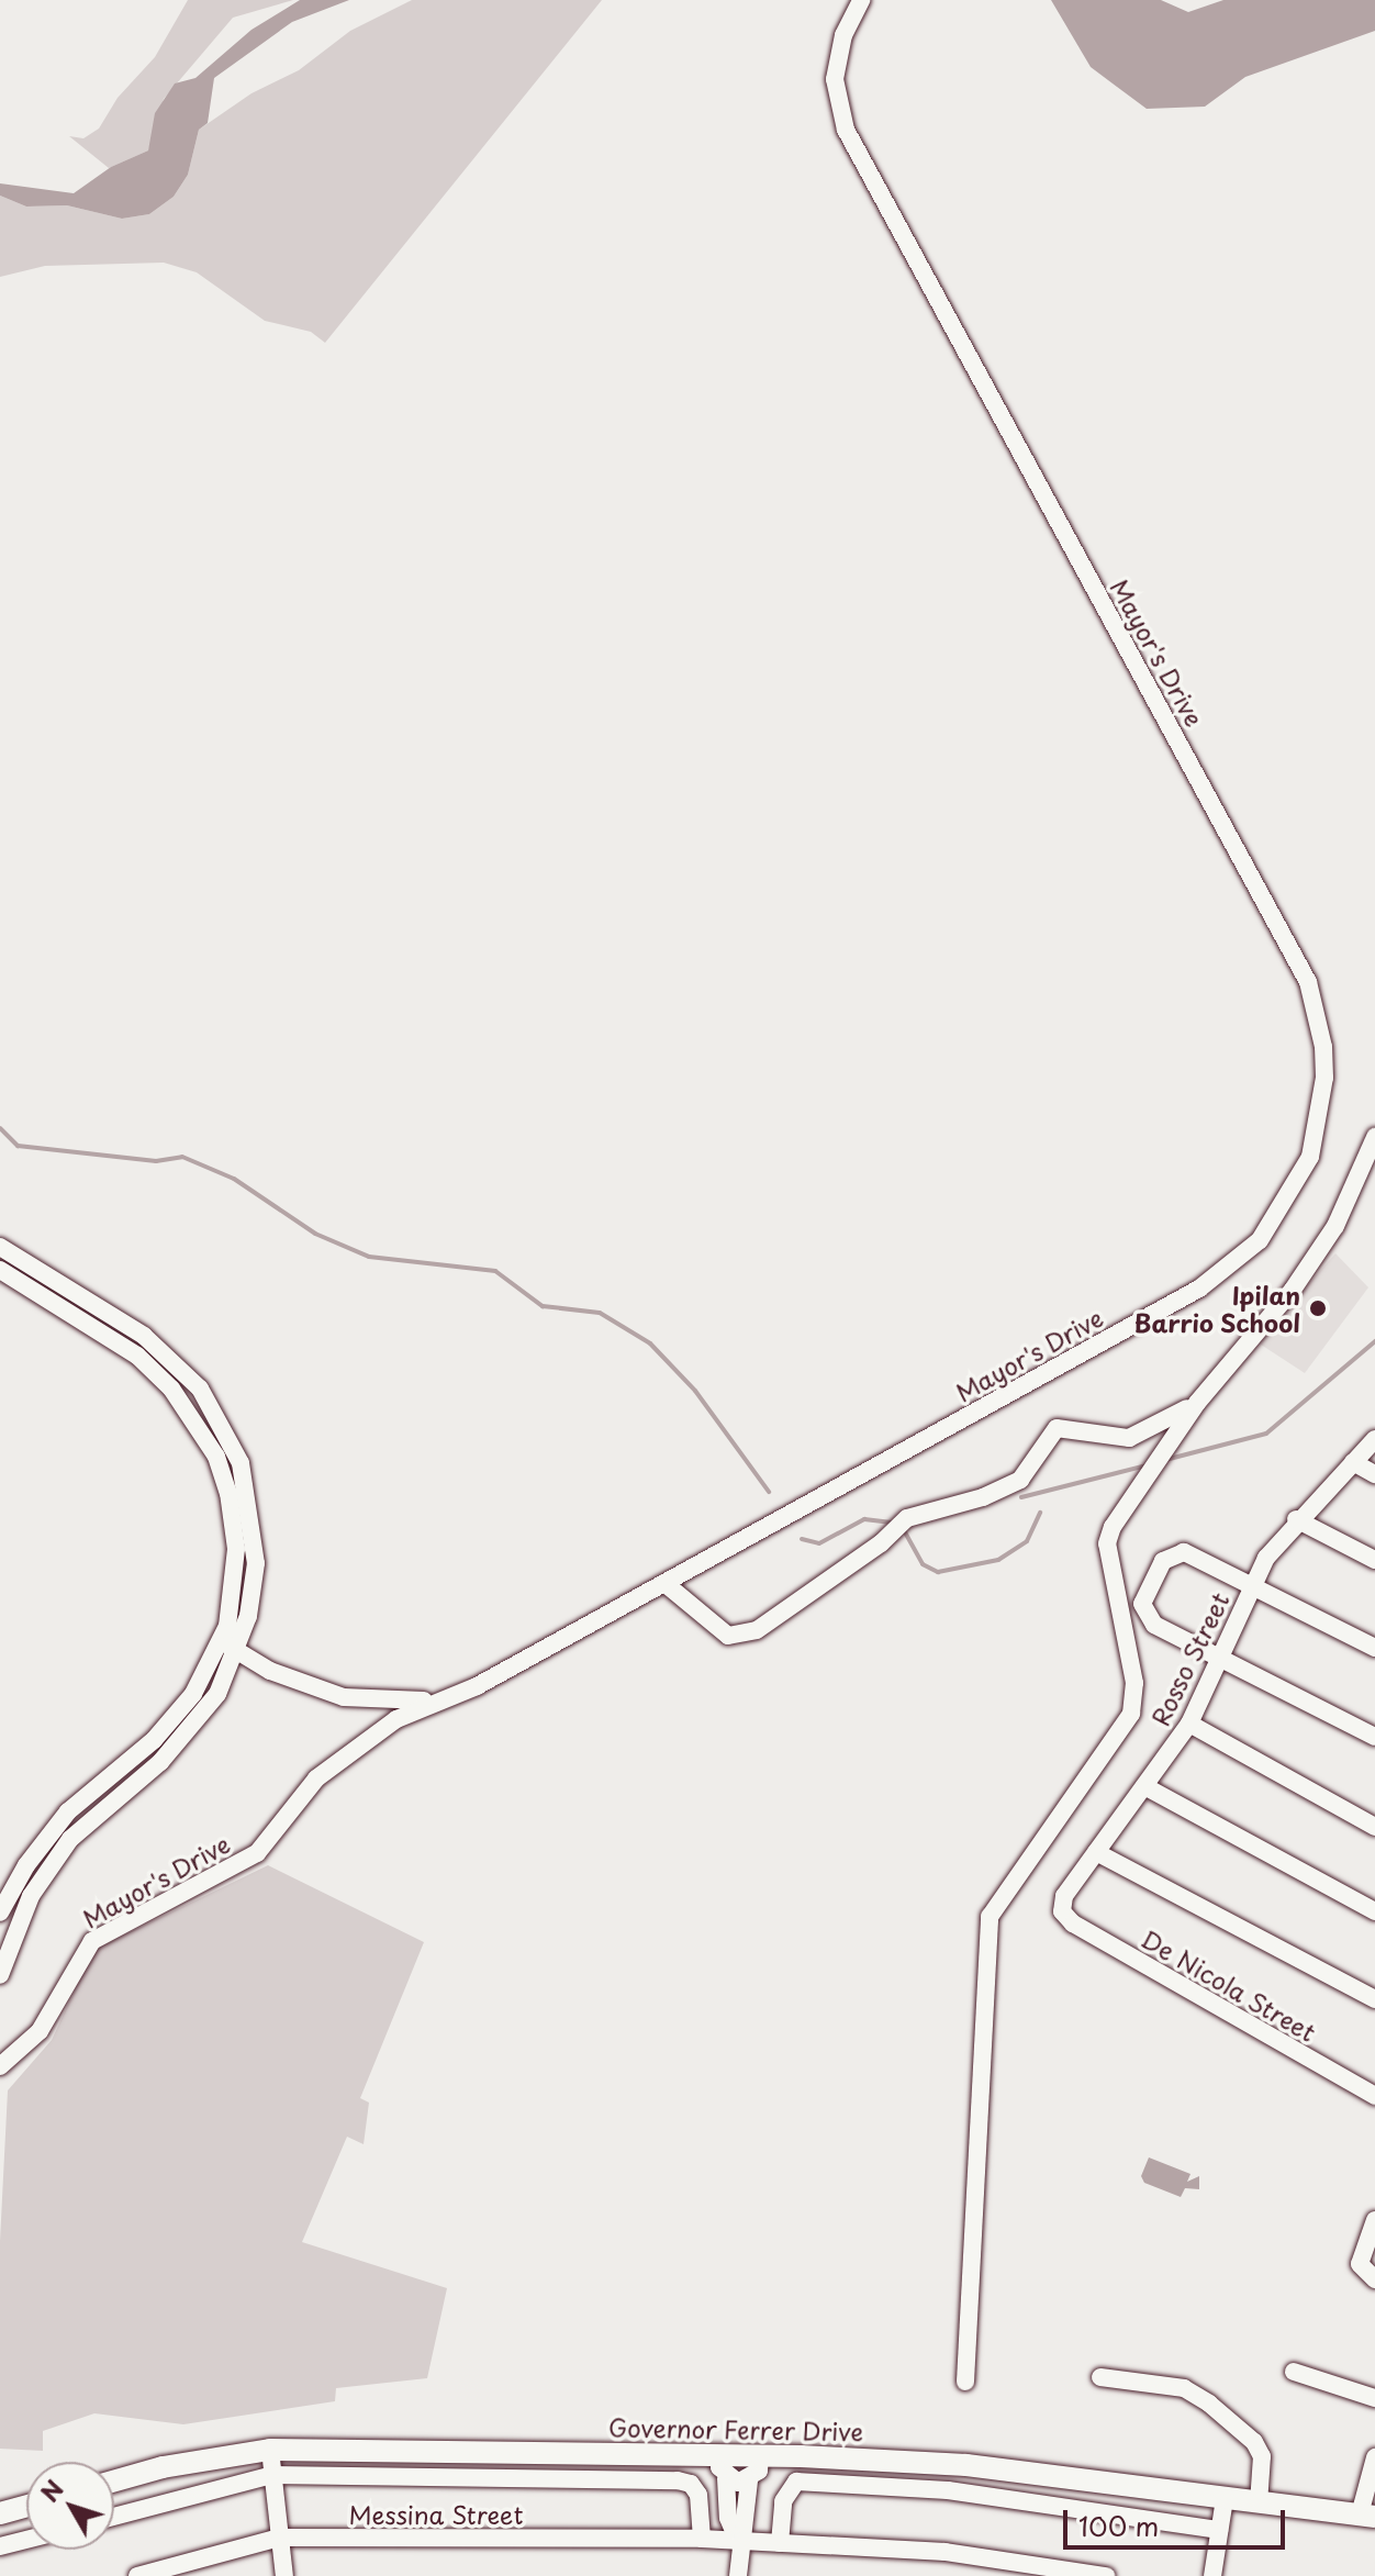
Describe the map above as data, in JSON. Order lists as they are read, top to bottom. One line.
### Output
{"streets":{"main road":["Governor Ferrer Drive"],"street":["Mayor's Drive","Rosso Street","De Nicola Street","Messina Street"]},"crossings":[["Rosso Street","De Nicola Street"]],"places":["Ipilan Barrio School"],"scale_bar":"100 m","north":"top left"}
